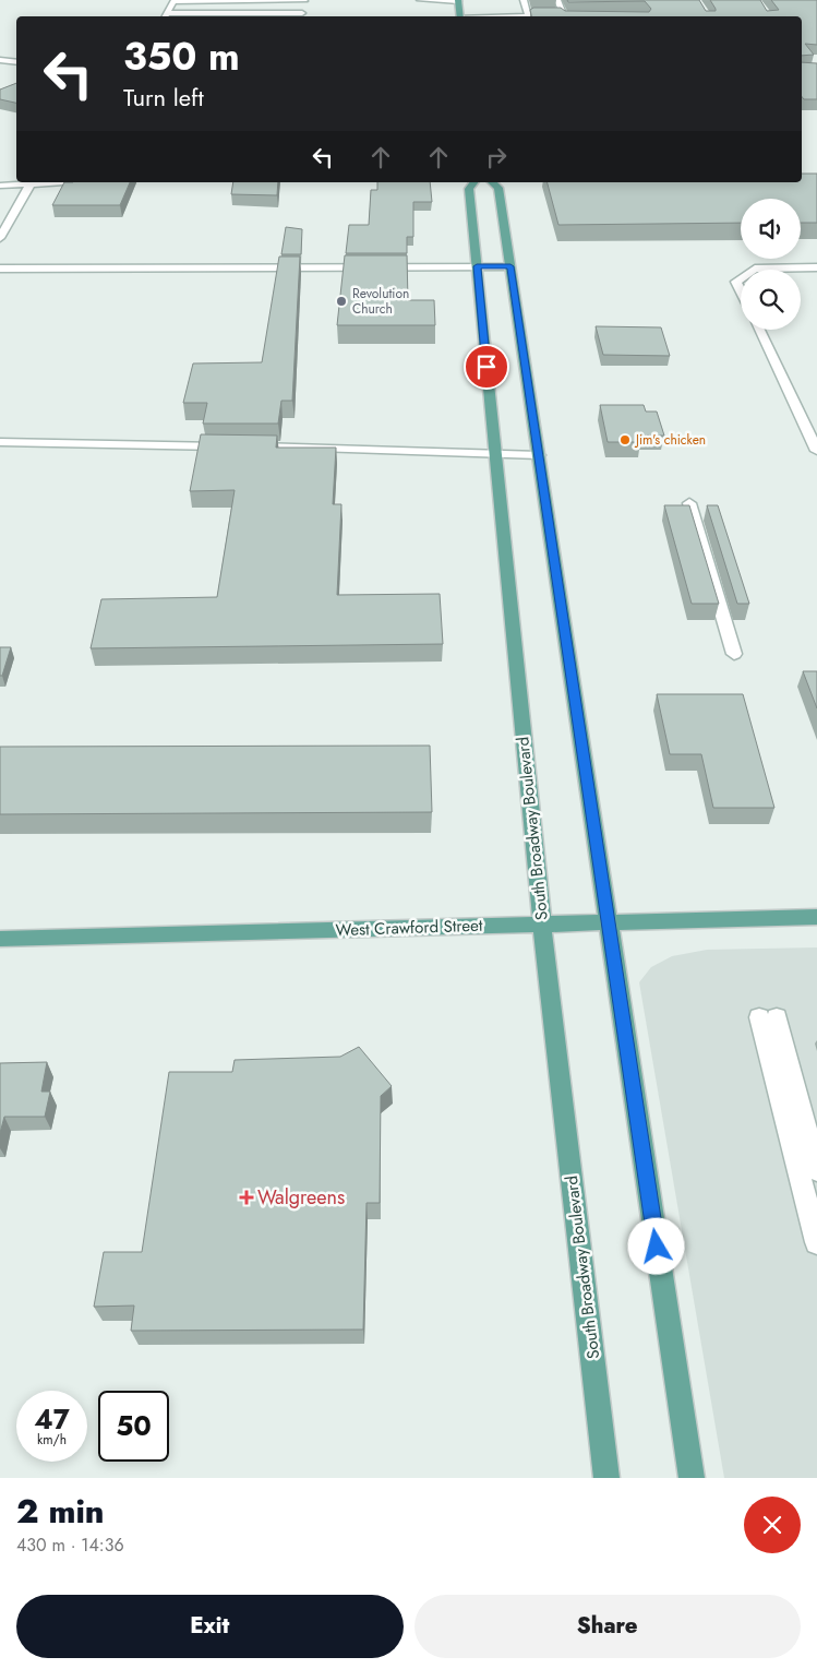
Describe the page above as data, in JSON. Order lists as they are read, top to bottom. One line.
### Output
{"streets":{"main road":["South Broadway Boulevard","West Crawford Street"]},"crossings":[["South Broadway Boulevard","West Crawford Street"]],"places":{"other":["Revolution Church","Jim's chicken"],"health":["Walgreens"]},"page":{"turn":["350 m","Turn left"],"speed":"47 km/h","limit":"50","heading":["2 min","430 m · 14:36"],"buttons":["Exit","Share"]}}
